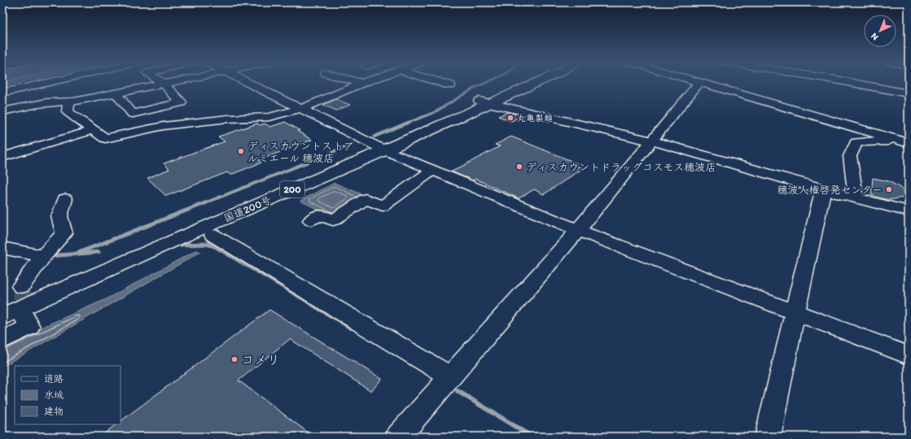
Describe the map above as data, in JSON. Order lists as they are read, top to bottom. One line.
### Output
{"streets":{"main road":["200","国道200号"]},"places":["丸亀製麺","ディスカウントストア ルミエール 穂波店","ディスカウントドラッグコスモス穂波店","穂波人権啓発センター","コメリ"],"legend":["道路","水域","建物"],"north":"bottom left"}
